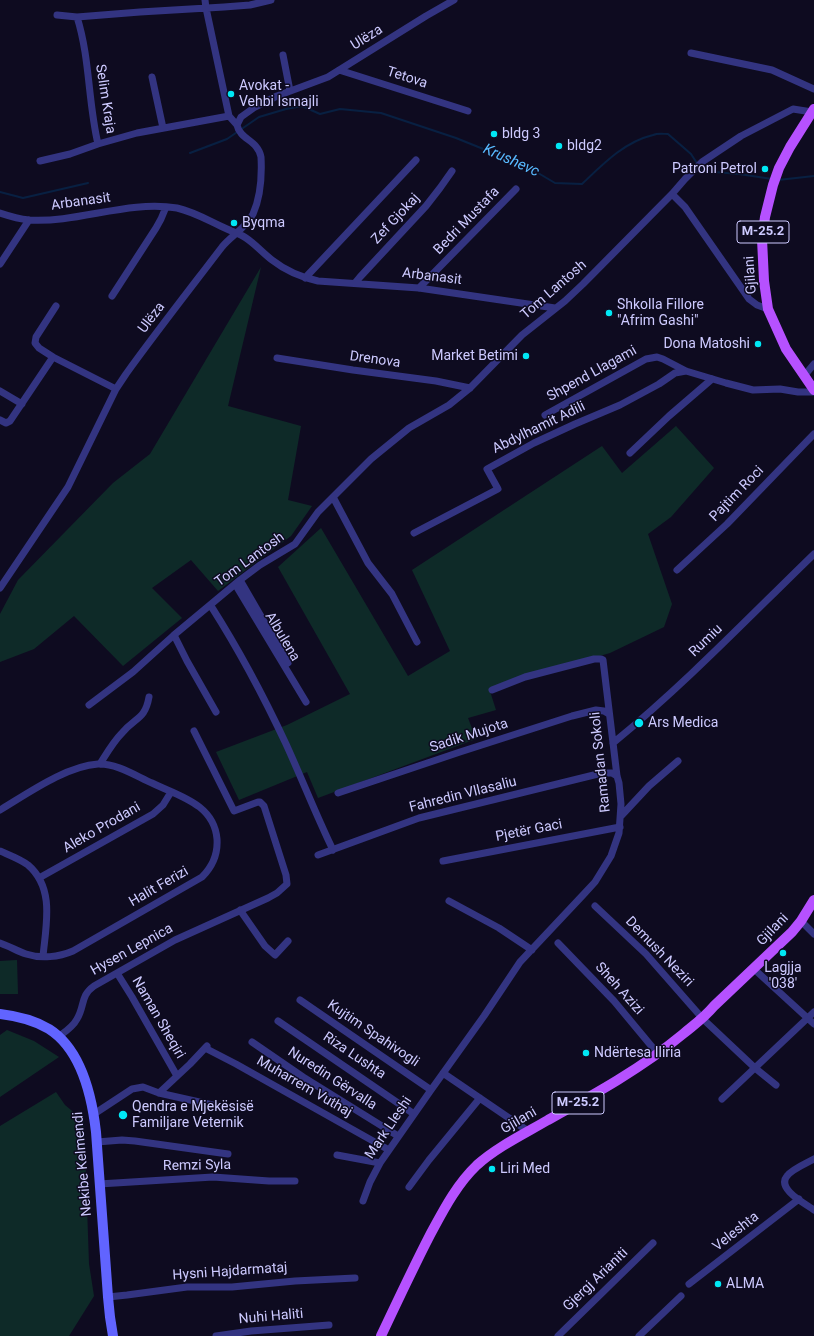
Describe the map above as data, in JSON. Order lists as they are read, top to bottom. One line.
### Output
{"streets":{"main road":["M-25.2","Gjilani"],"street":["Ulëza","Tetova","Selim Kraja","Arbanasit","Zef Gjokaj","Bedri Mustafa","Tom Lantosh","Drenova","Shpend Llagami","Abdylhamit Adili","Pajtim Roci","Albulena","Rumiu","Sadik Mujota","Ramadan Sokoli","Fahredin Vllasaliu","Aleko Prodani","Pjetër Gaci","Halit Ferizi","Hysen Lepnica","Demush Neziri","Sheh Azizi","Naman Sheqiri","Kujtim Spahivogli","Riza Lushta","Nuredin Gërvalla","Muharrem Vuthaj","Mark Lleshi","Nekibe Kelmendi","Remzi Syla","Veleshta","Hysni Hajdarmataj","Gjergj Arianiti","Nuhi Haliti"]},"crossings":[["Ulëza","Tetova"],["Ulëza","Arbanasit"],["Arbanasit","Zef Gjokaj"],["Arbanasit","Bedri Mustafa"],["Arbanasit","Tom Lantosh"],["Gjilani","Tom Lantosh"],["Gjilani","Shpend Llagami"],["Gjilani","Demush Neziri"],["Gjilani","Sheh Azizi"],["Tom Lantosh","Drenova"],["Tom Lantosh","Albulena"],["Shpend Llagami","Abdylhamit Adili"],["Rumiu","Ramadan Sokoli"],["Sadik Mujota","Ramadan Sokoli"],["Ramadan Sokoli","Fahredin Vllasaliu"],["Ramadan Sokoli","Pjetër Gaci"],["Ramadan Sokoli","Mark Lleshi"],["Aleko Prodani","Halit Ferizi"],["Hysen Lepnica","Naman Sheqiri"],["Hysen Lepnica","Nekibe Kelmendi"],["Naman Sheqiri","Muharrem Vuthaj"],["Kujtim Spahivogli","Mark Lleshi"],["Riza Lushta","Mark Lleshi"],["Nuredin Gërvalla","Mark Lleshi"],["Muharrem Vuthaj","Mark Lleshi"],["Nekibe Kelmendi","Remzi Syla"],["Nekibe Kelmendi","Hysni Hajdarmataj"]],"water":["Krushevc"],"places":["Avokat - Vehbi Ismajli","bldg 3","bldg2","Patroni Petrol","Byqma","Shkolla Fillore \"Afrim Gashi\"","Dona Matoshi","Market Betimi","Ars Medica","Lagjja '038'","Ndërtesa Iliria","Qendra e Mjekësisë Familjare Veternik","Liri Med","ALMA"]}
